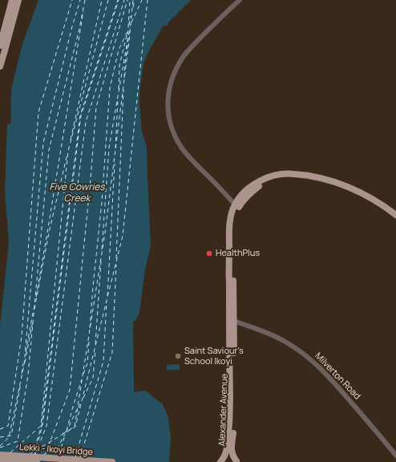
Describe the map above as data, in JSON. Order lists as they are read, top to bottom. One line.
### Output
{"streets":{"main road":["Alexander Avenue","Lekki - Ikoyi Bridge"],"street":["Milverton Road"]},"crossings":[["Milverton Road","Alexander Avenue"]],"water":["Five Cowries Creek"],"places":["HealthPlus","Saint Saviour's School Ikoyi"]}
